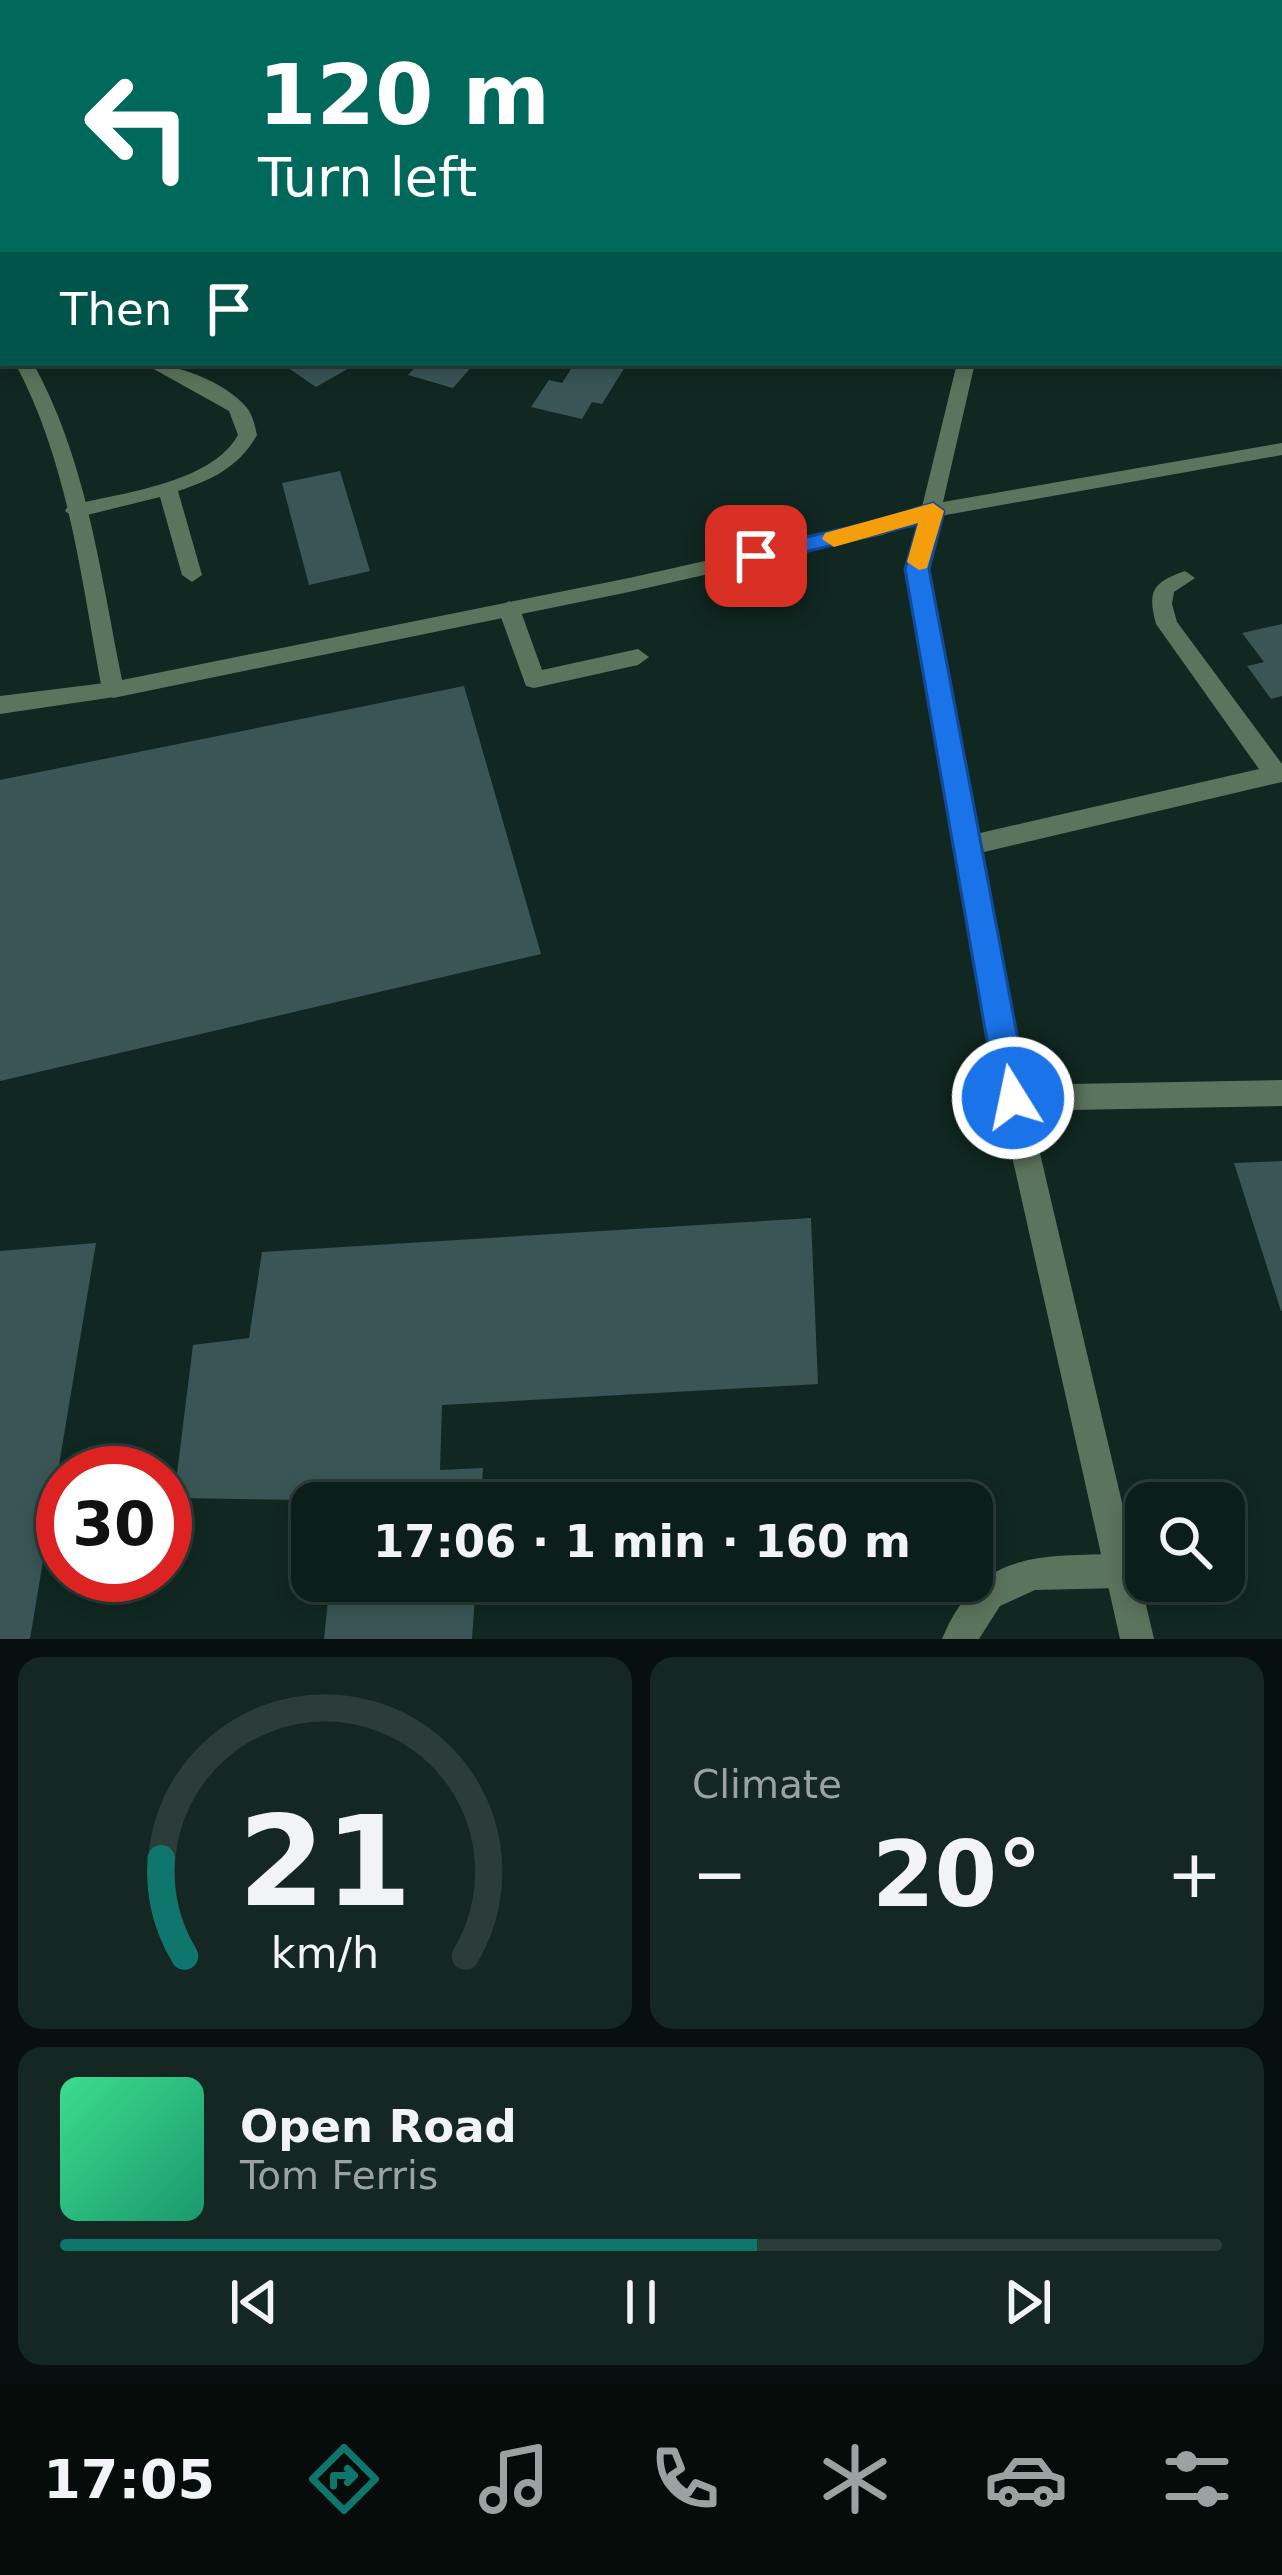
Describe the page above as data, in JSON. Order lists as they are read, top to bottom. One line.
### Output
{"page":{"turn":["120 m","Turn left"],"then":"Then","limit":"30","trip":"17:06 · 1 min · 160 m","tile":"Climate","heat":["−","20°","+"],"song":["Open Road","Tom Ferris"],"tabs":"17:05","gauge":["21","km/h"]}}
